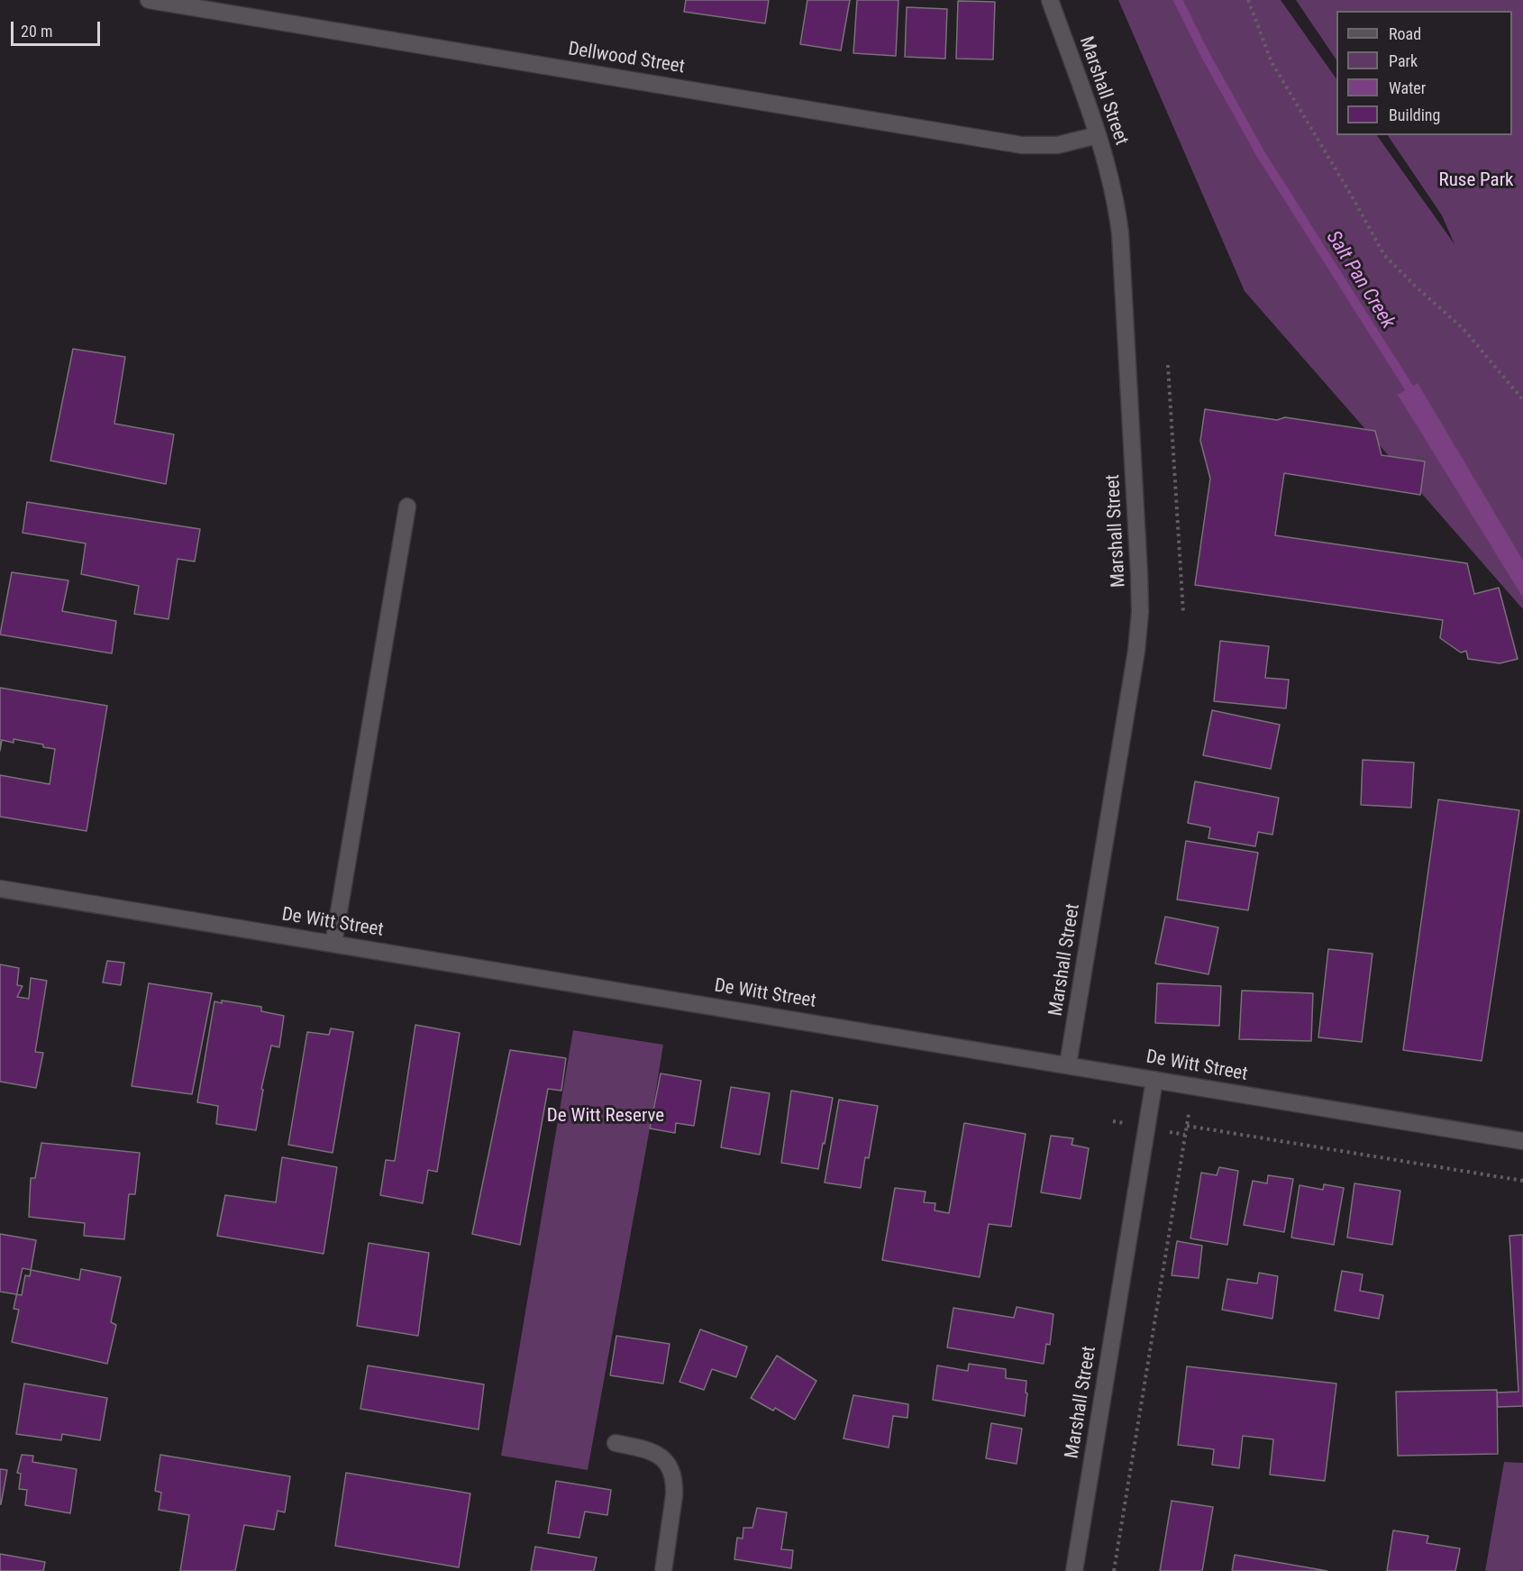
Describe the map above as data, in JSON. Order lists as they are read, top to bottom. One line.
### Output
{"streets":{"street":["Dellwood Street","Marshall Street","De Witt Street"]},"crossings":[["Dellwood Street","Marshall Street"],["Marshall Street","De Witt Street"]],"water":["Salt Pan Creek"],"parks":["Ruse Park","De Witt Reserve"],"legend":["Road","Park","Water","Building"],"scale_bar":"20 m"}
